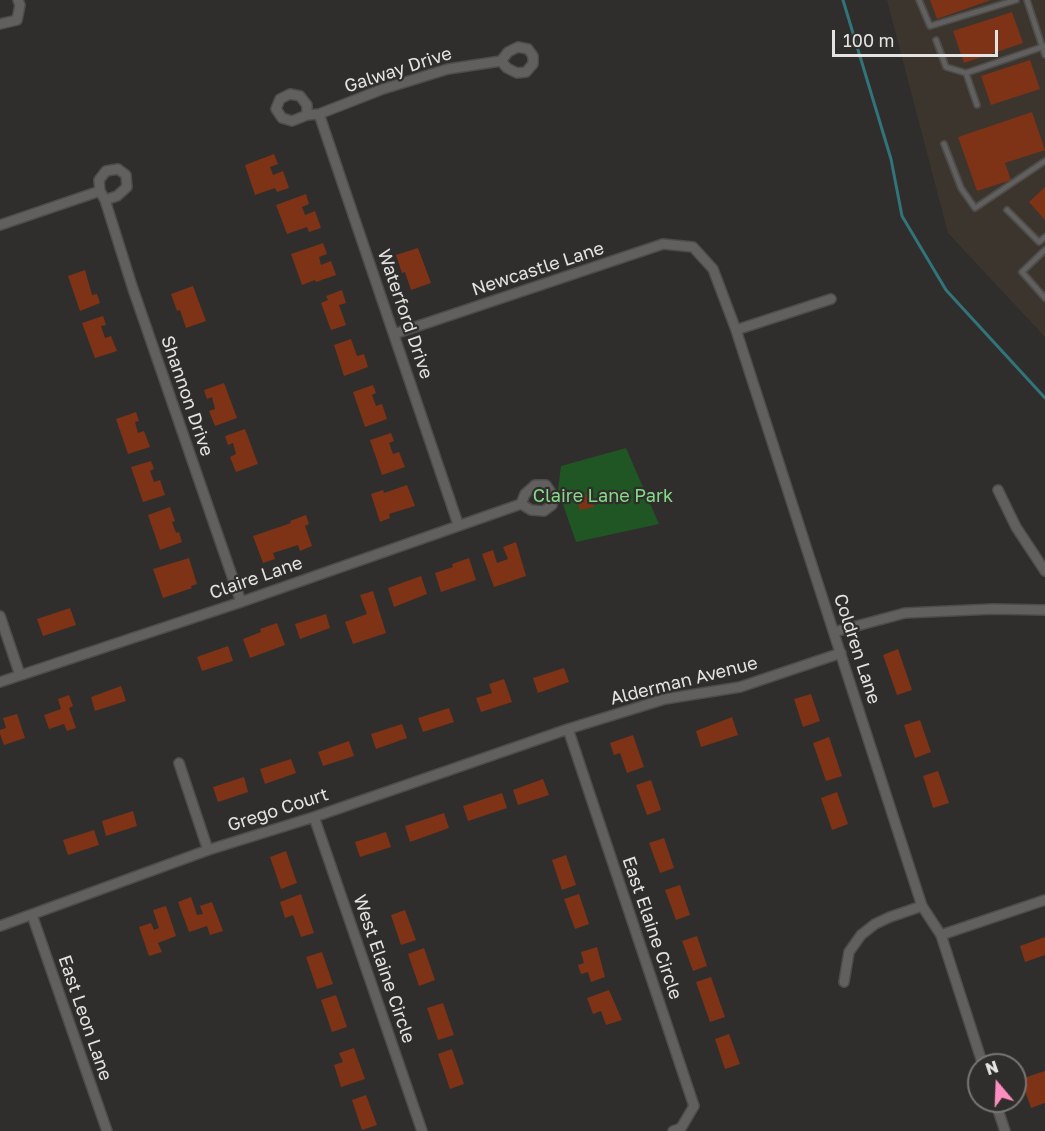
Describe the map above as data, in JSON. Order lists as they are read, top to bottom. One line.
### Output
{"streets":{"street":["Galway Drive","Newcastle Lane","Waterford Drive","Shannon Drive","Claire Lane","Coldren Lane","Alderman Avenue","Grego Court","East Elaine Circle","West Elaine Circle","East Leon Lane"]},"crossings":[["Galway Drive","Waterford Drive"],["Newcastle Lane","Waterford Drive"],["Newcastle Lane","Coldren Lane"],["Waterford Drive","Claire Lane"],["Shannon Drive","Claire Lane"],["Coldren Lane","Alderman Avenue"],["Alderman Avenue","Grego Court"],["Alderman Avenue","East Elaine Circle"],["Grego Court","East Elaine Circle"],["Grego Court","West Elaine Circle"],["Grego Court","East Leon Lane"]],"parks":["Claire Lane Park"],"scale_bar":"100 m","north":"top"}
